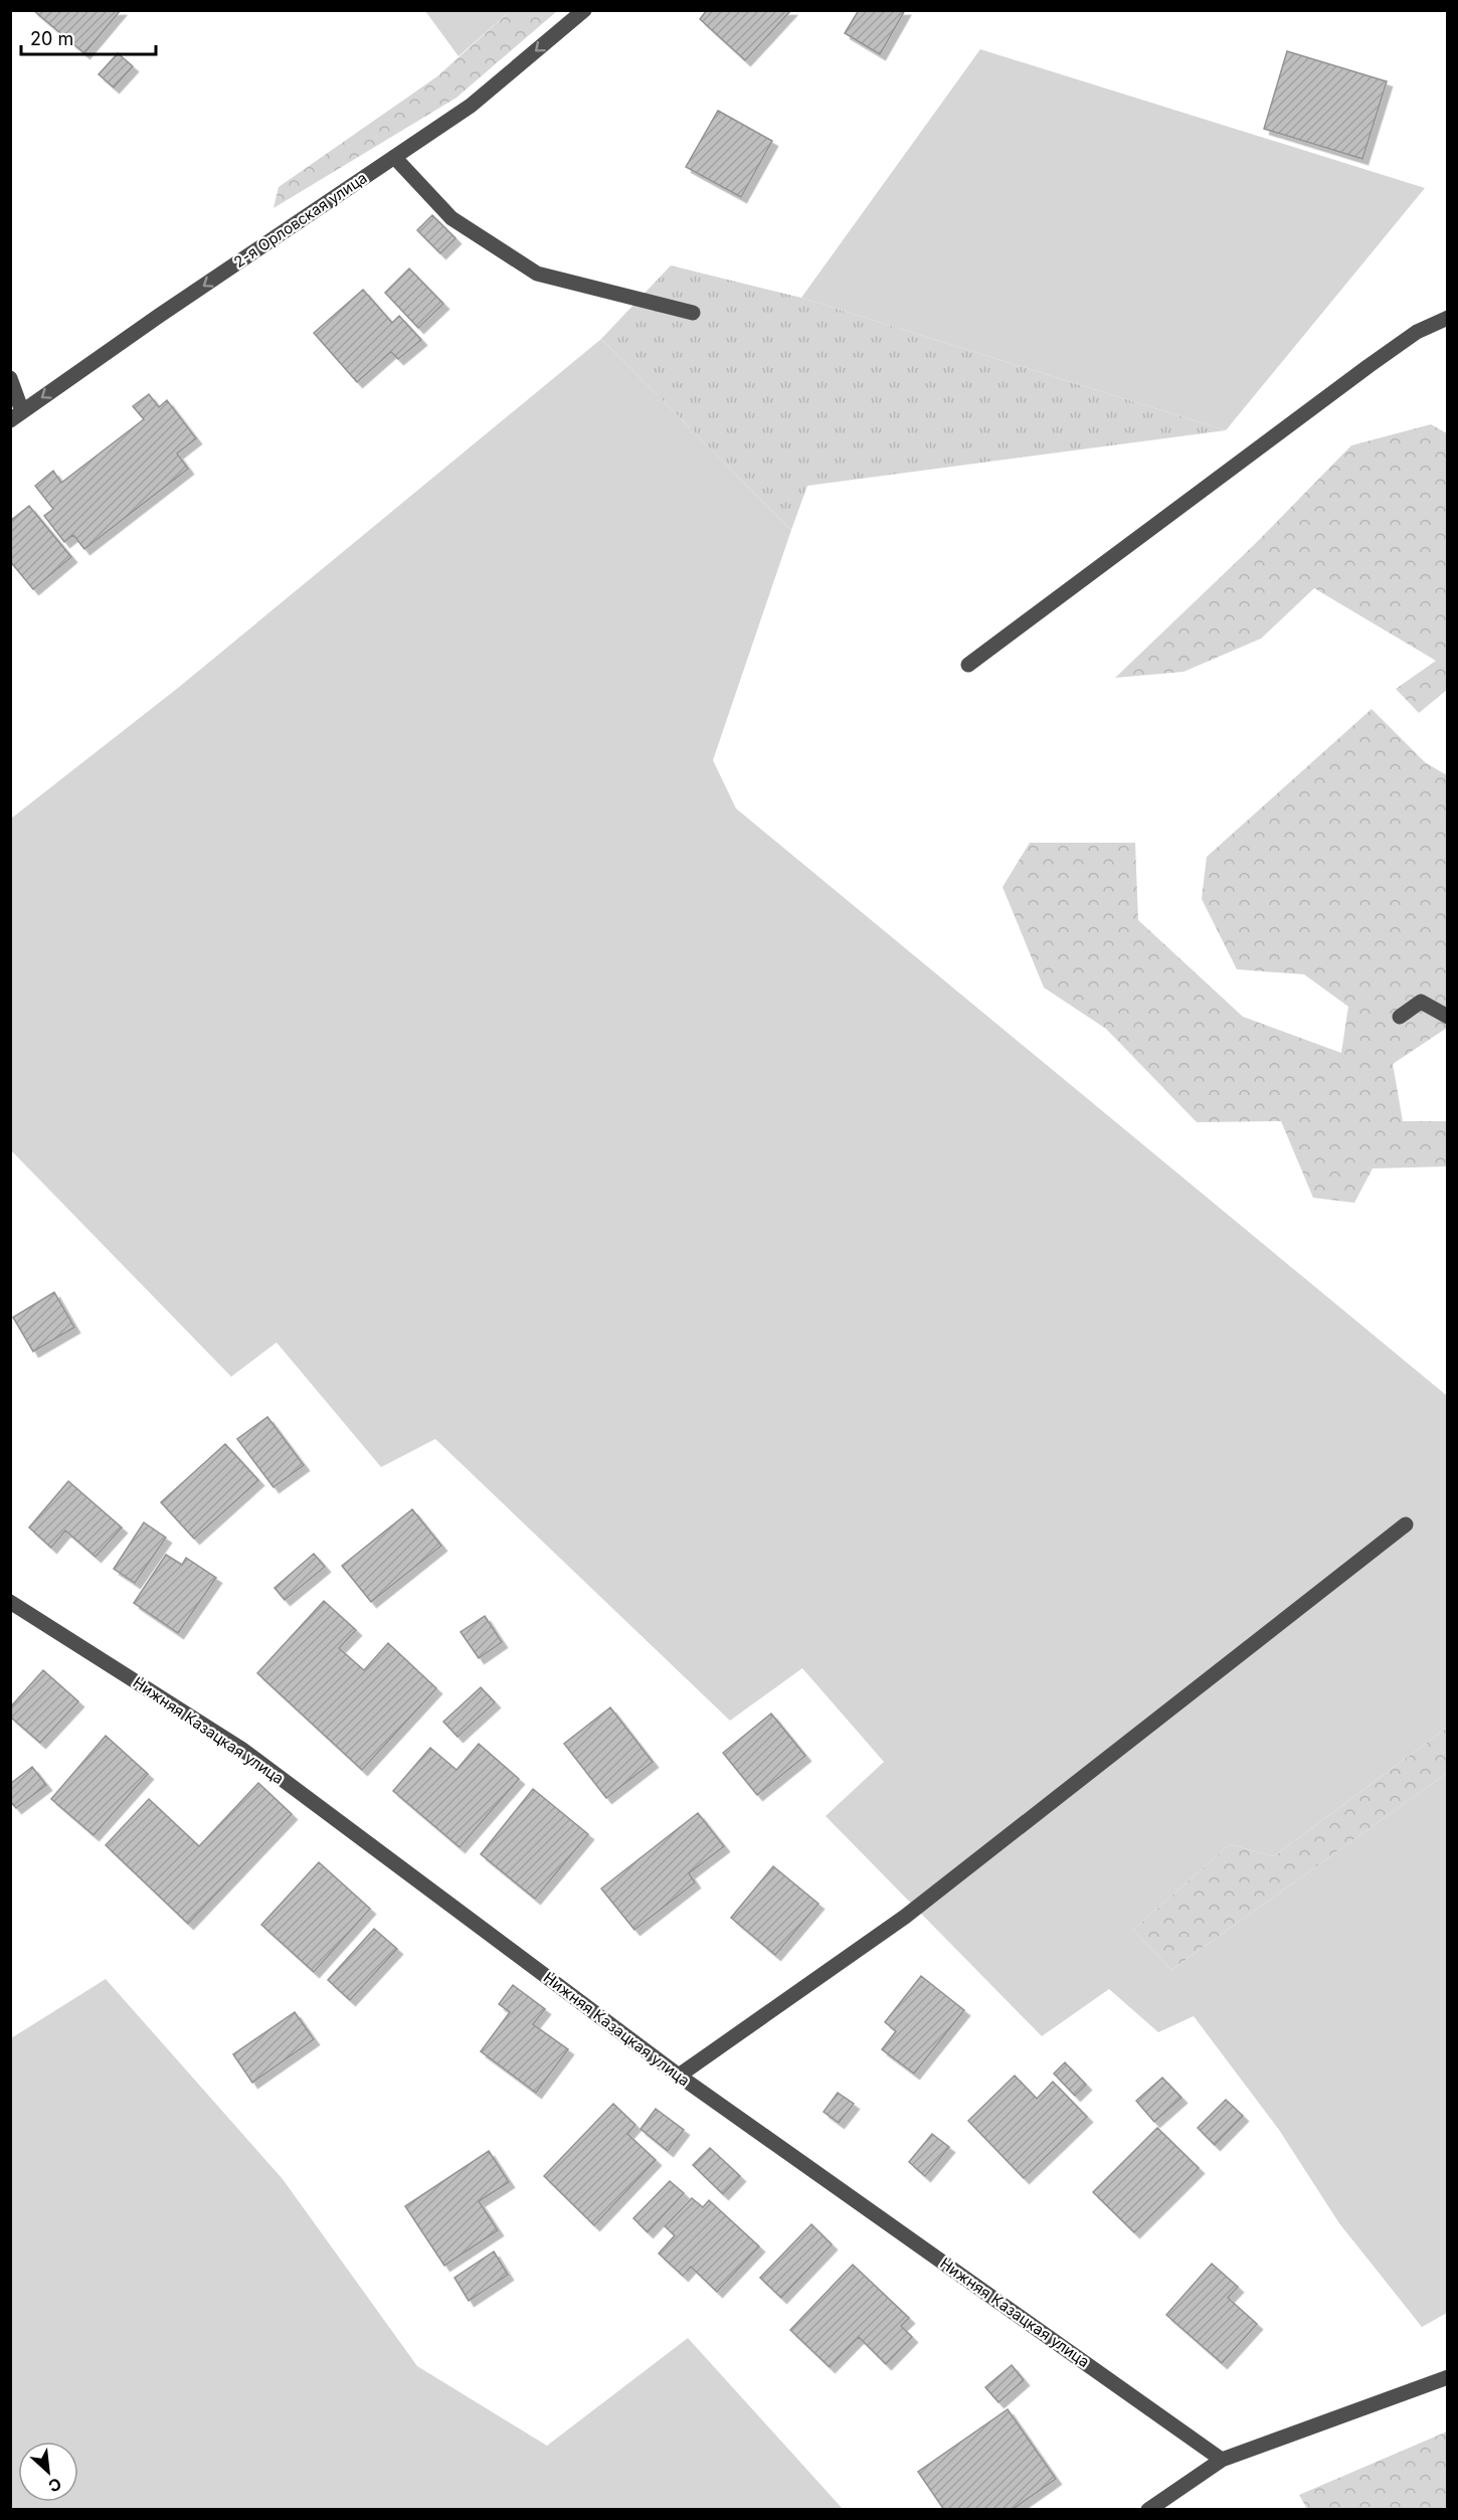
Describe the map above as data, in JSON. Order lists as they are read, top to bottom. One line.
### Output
{"streets":{"street":["2-я Орловская улица","Нижняя Казацкая улица"]},"one_way":["2-я Орловская улица"],"scale_bar":"20 m","north":"bottom right"}
